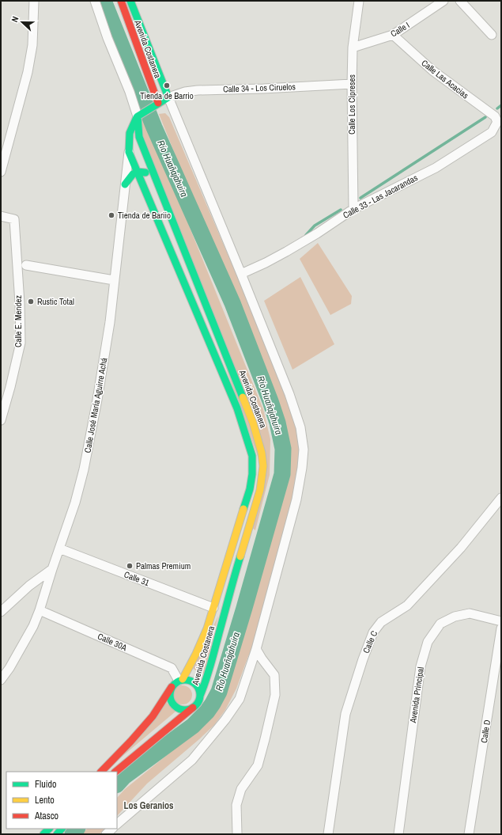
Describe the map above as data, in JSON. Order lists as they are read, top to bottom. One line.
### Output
{"streets":{"main road":["Avenida Costanera","Calle José María Aguirre Achá"],"street":["Calle I","Calle Las Acacias","Calle 34 - Los Ciruelos","Calle Los Cipreses","Calle 33 - Las Jacarandas","Calle E. Mendez","Calle 31","Calle 30A","Calle C","Avenida Principal","Calle D"]},"crossings":[["Calle I","Calle Las Acacias"],["Calle I","Calle Los Cipreses"],["Avenida Costanera","Calle 34 - Los Ciruelos"],["Avenida Costanera","Calle José María Aguirre Achá"],["Avenida Costanera","Calle 31"],["Avenida Costanera","Calle 30A"],["Calle Las Acacias","Calle 33 - Las Jacarandas"],["Calle 34 - Los Ciruelos","Calle Los Cipreses"],["Calle Los Cipreses","Calle 33 - Las Jacarandas"],["Calle José María Aguirre Achá","Calle 31"],["Calle José María Aguirre Achá","Calle 30A"]],"districts":["Los Geranios"],"water":["Río Huañajahuira"],"places":["Tienda de Barrio","Tienda de Bariio","Rustic Total","Palmas Premium"],"legend":["Fluido","Lento","Atasco"],"north":"left"}
